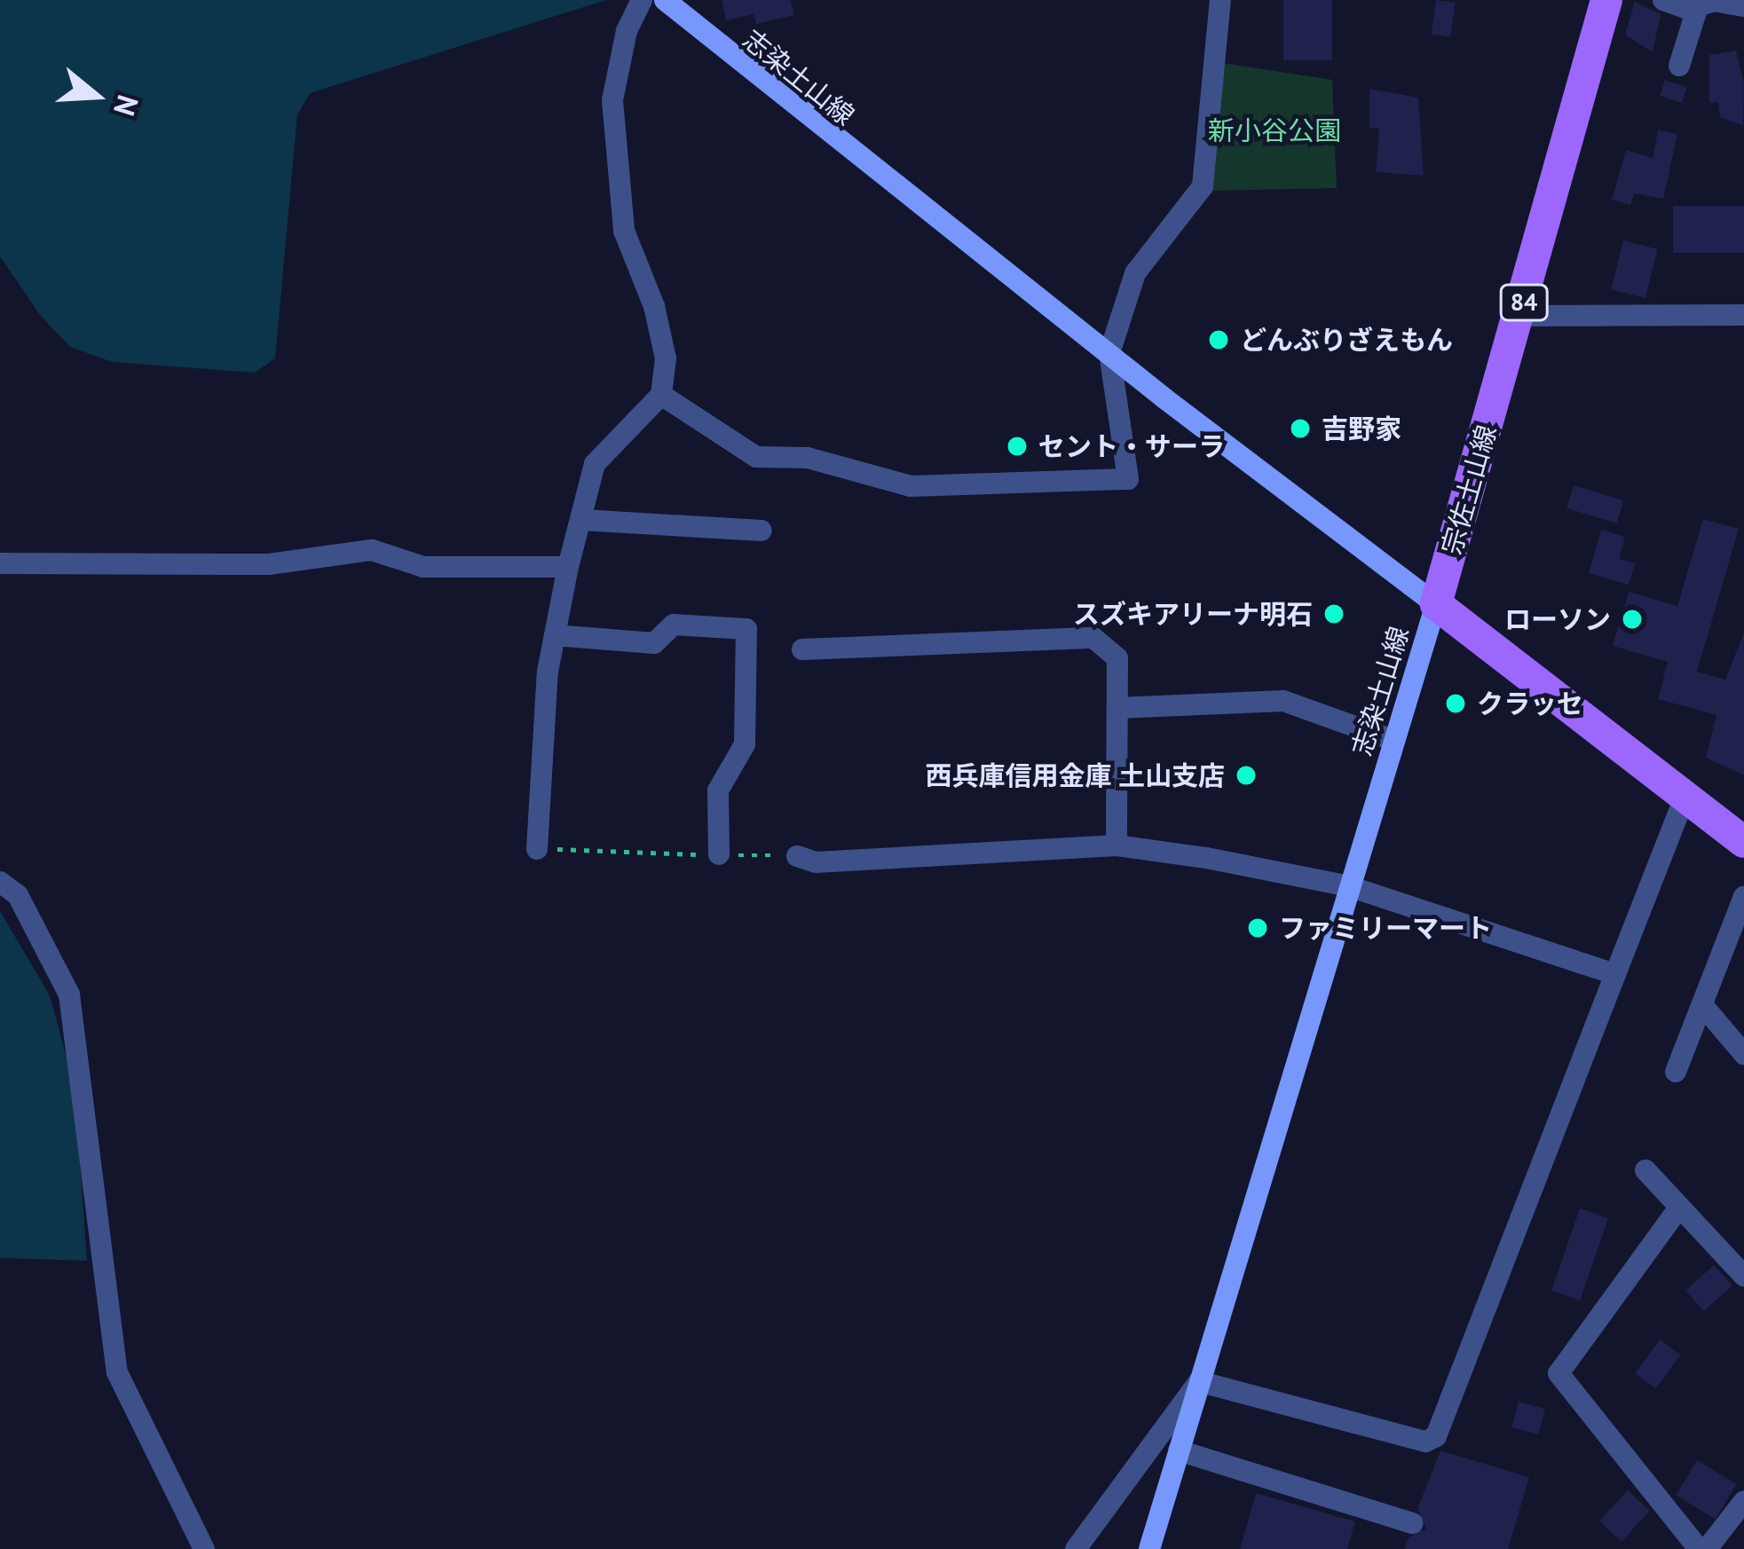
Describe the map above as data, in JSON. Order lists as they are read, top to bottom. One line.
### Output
{"streets":{"main road":["志染土山線","84","宗佐土山線"]},"crossings":[["志染土山線","宗佐土山線"]],"parks":["新小谷公園"],"places":["どんぶりざえもん","吉野家","セント・サーラ","スズキアリーナ明石","ローソン","クラッセ","西兵庫信用金庫 土山支店","ファミリーマート"],"north":"right"}
